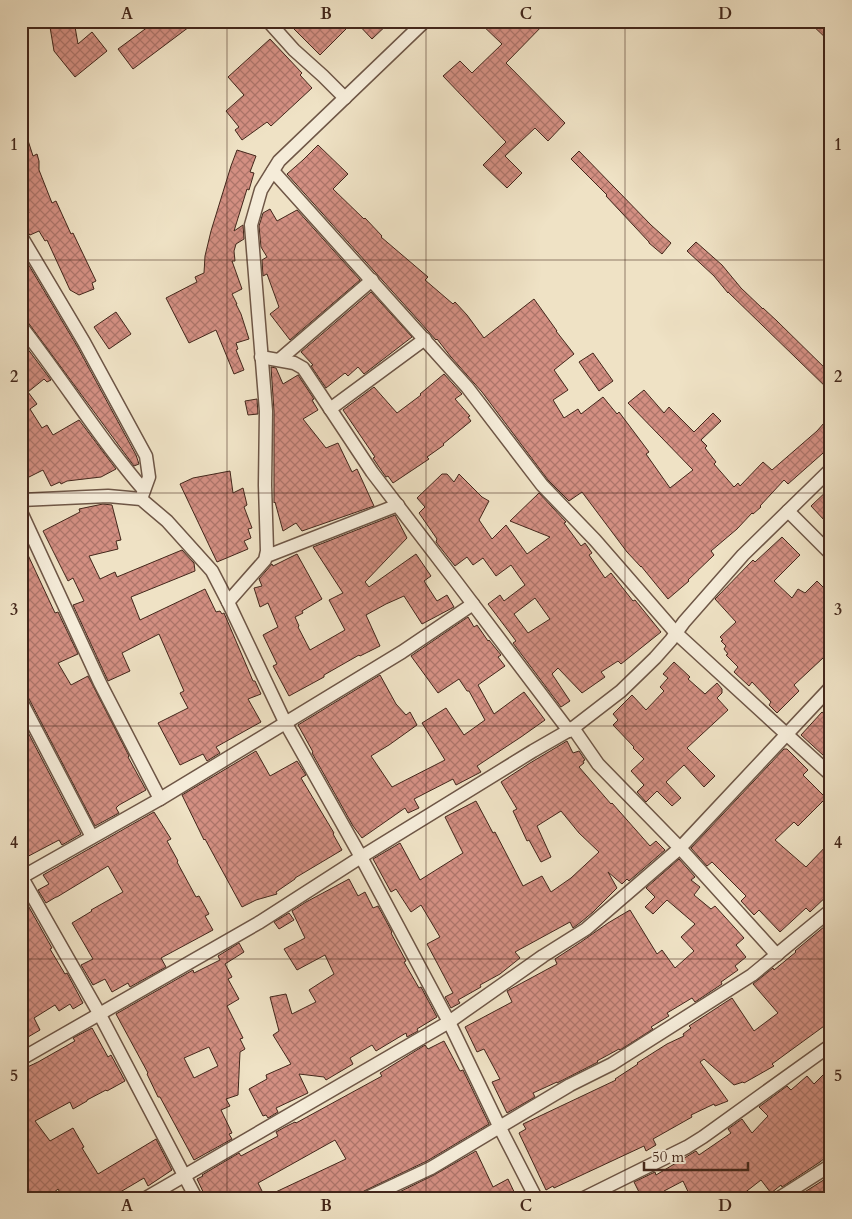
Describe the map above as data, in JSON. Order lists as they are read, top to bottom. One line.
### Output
{"scale_bar":"50 m","grid":{"columns":["A","B","C","D"],"rows":["1","2","3","4","5"]}}
